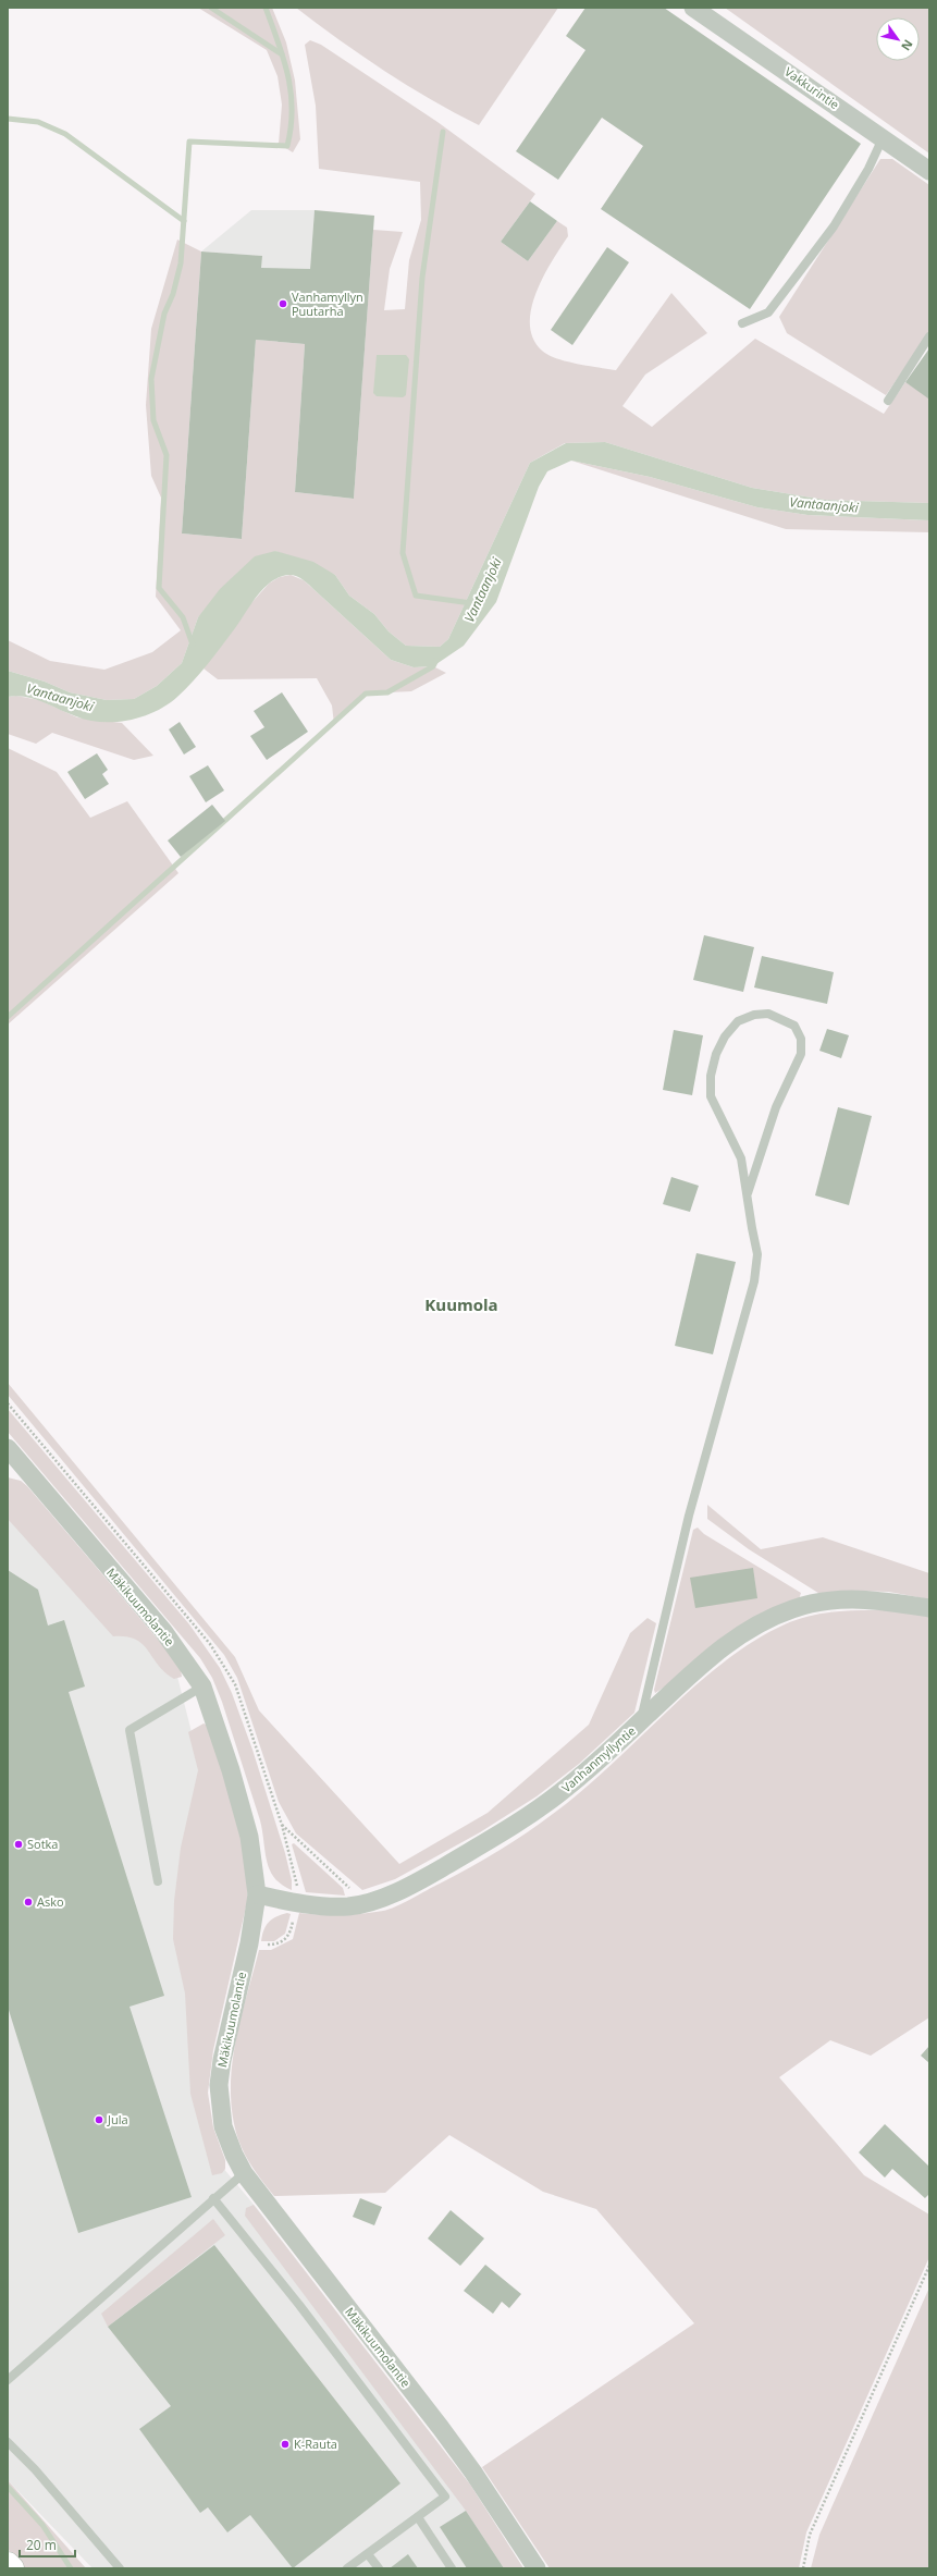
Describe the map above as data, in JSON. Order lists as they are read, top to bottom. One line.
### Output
{"streets":{"street":["Vakkurintie","Mäkikuumolantie","Vanhanmyllyntie"]},"crossings":[["Mäkikuumolantie","Vanhanmyllyntie"]],"districts":["Kuumola"],"water":["Vantaanjoki"],"places":["Vanhamyllyn Puutarha","Sotka","Asko","Jula","K-Rauta"],"scale_bar":"20 m","north":"bottom right"}
